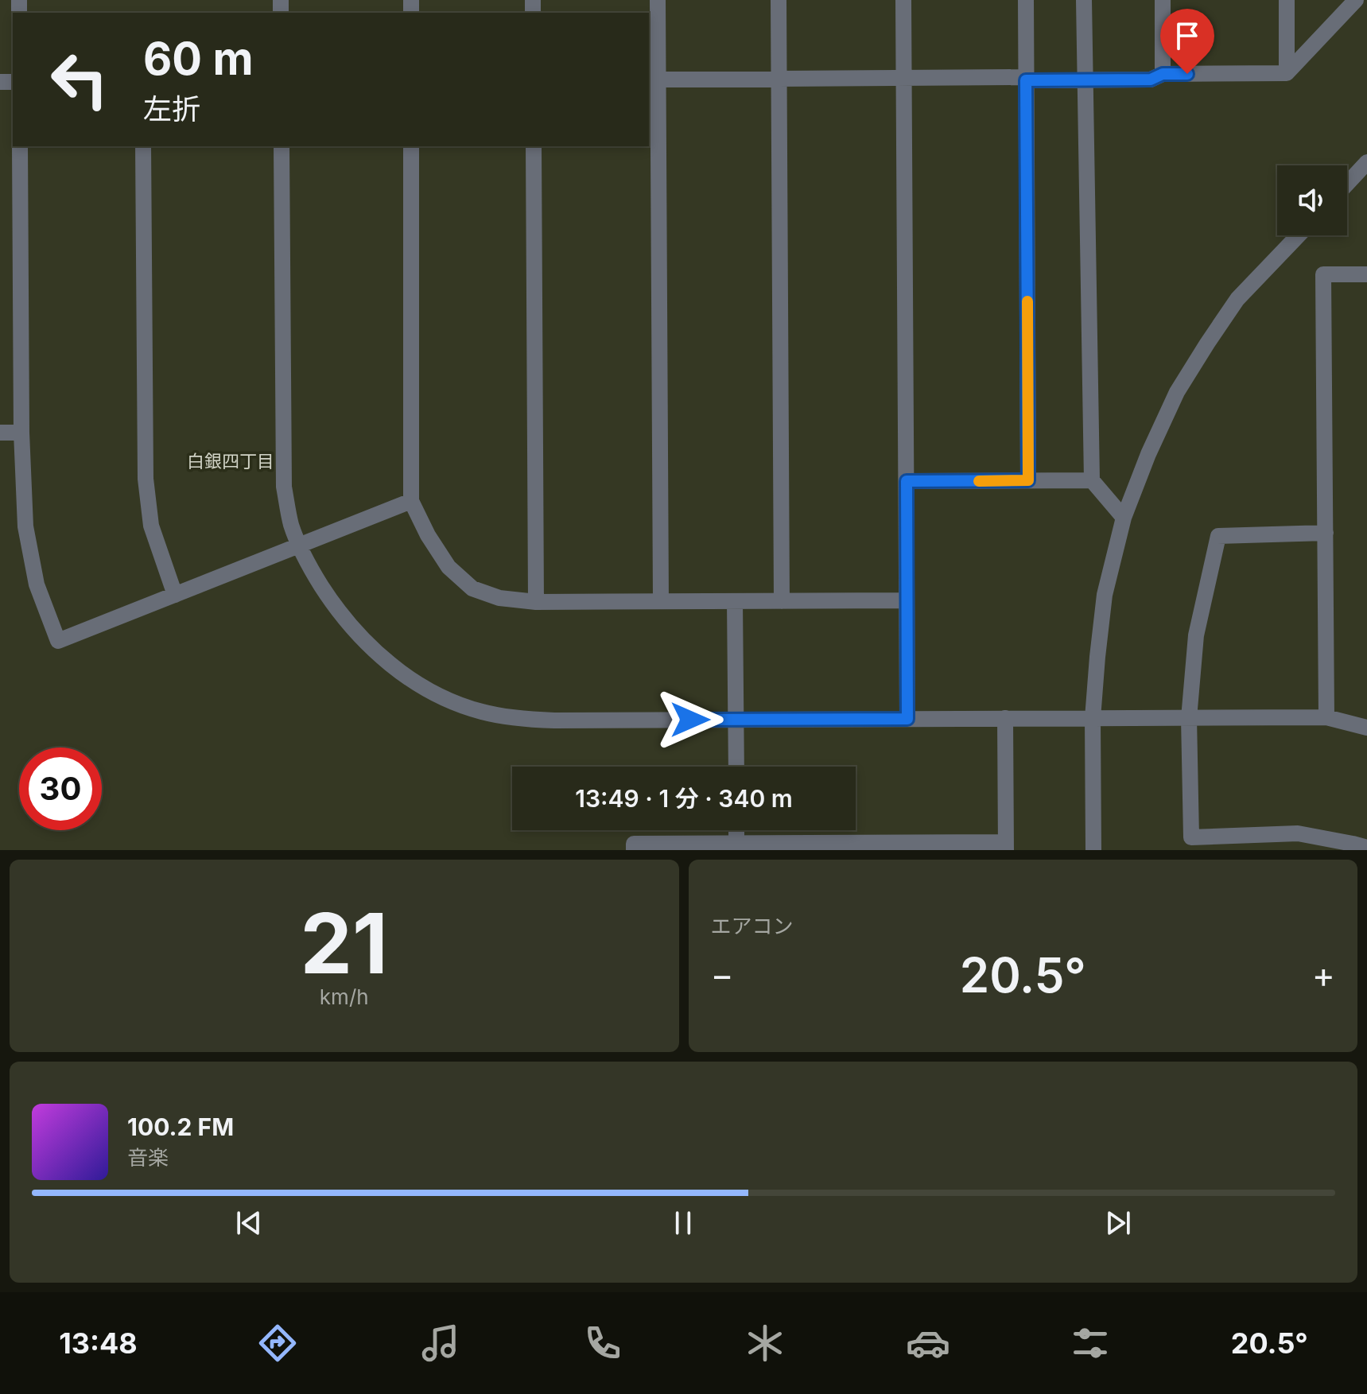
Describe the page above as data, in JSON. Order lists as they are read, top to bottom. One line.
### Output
{"districts":["白銀四丁目"],"page":{"turn":["60 m","左折"],"limit":"30","trip":"13:49 · 1 分 · 340 m","tile":[["21","km/h"],"エアコン"],"heat":["−","20.5°","+"],"song":["100.2 FM","音楽"],"tabs":["13:48","20.5°"]}}
